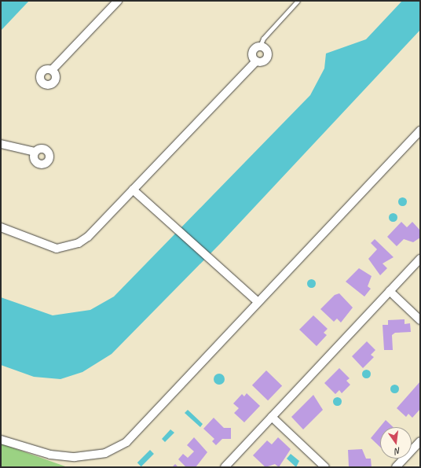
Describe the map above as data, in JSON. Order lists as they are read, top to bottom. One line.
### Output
{"north":"bottom"}
